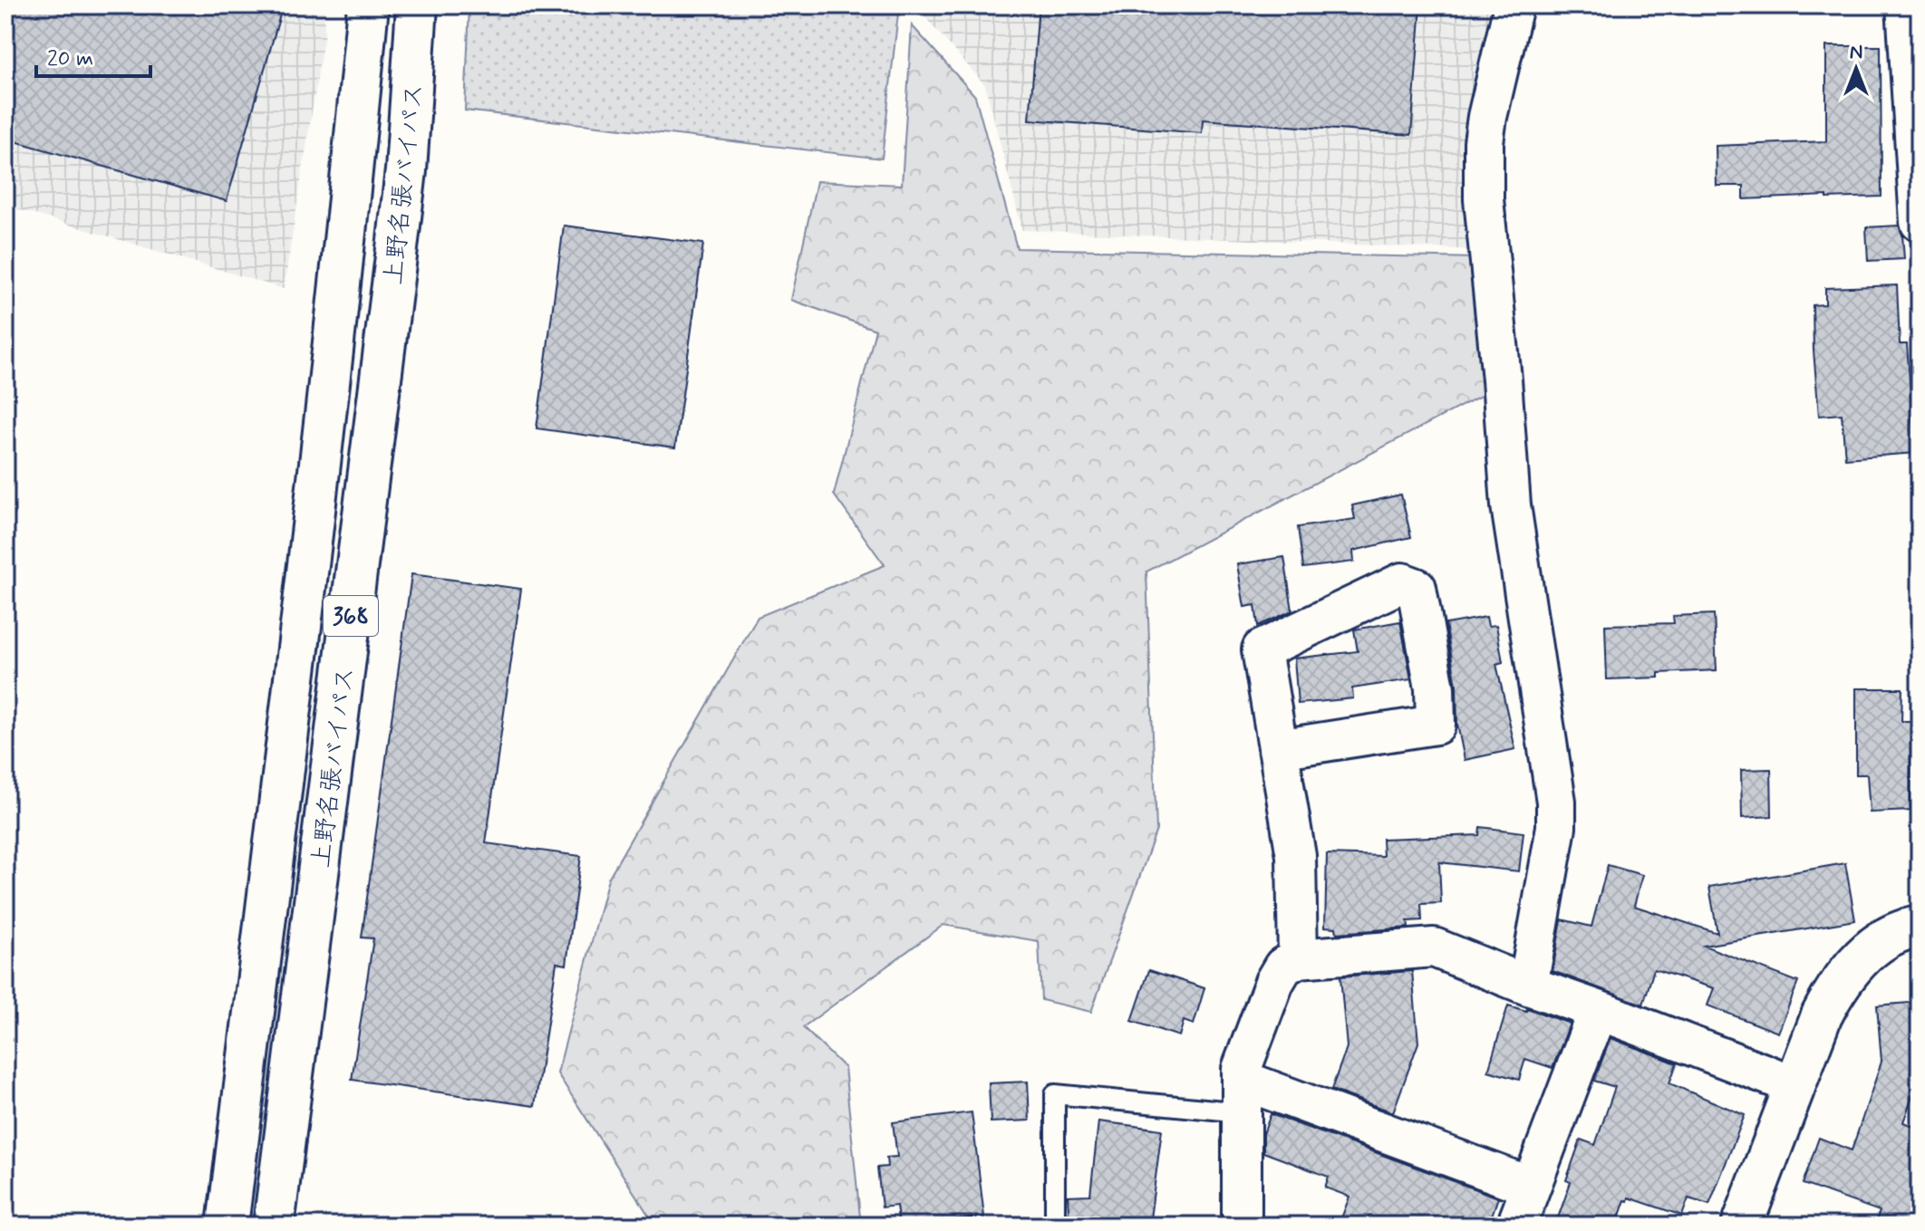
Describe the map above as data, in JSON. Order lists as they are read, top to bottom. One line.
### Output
{"streets":{"main road":["上野名張バイパス","368"]},"scale_bar":"20 m","north":"top"}
